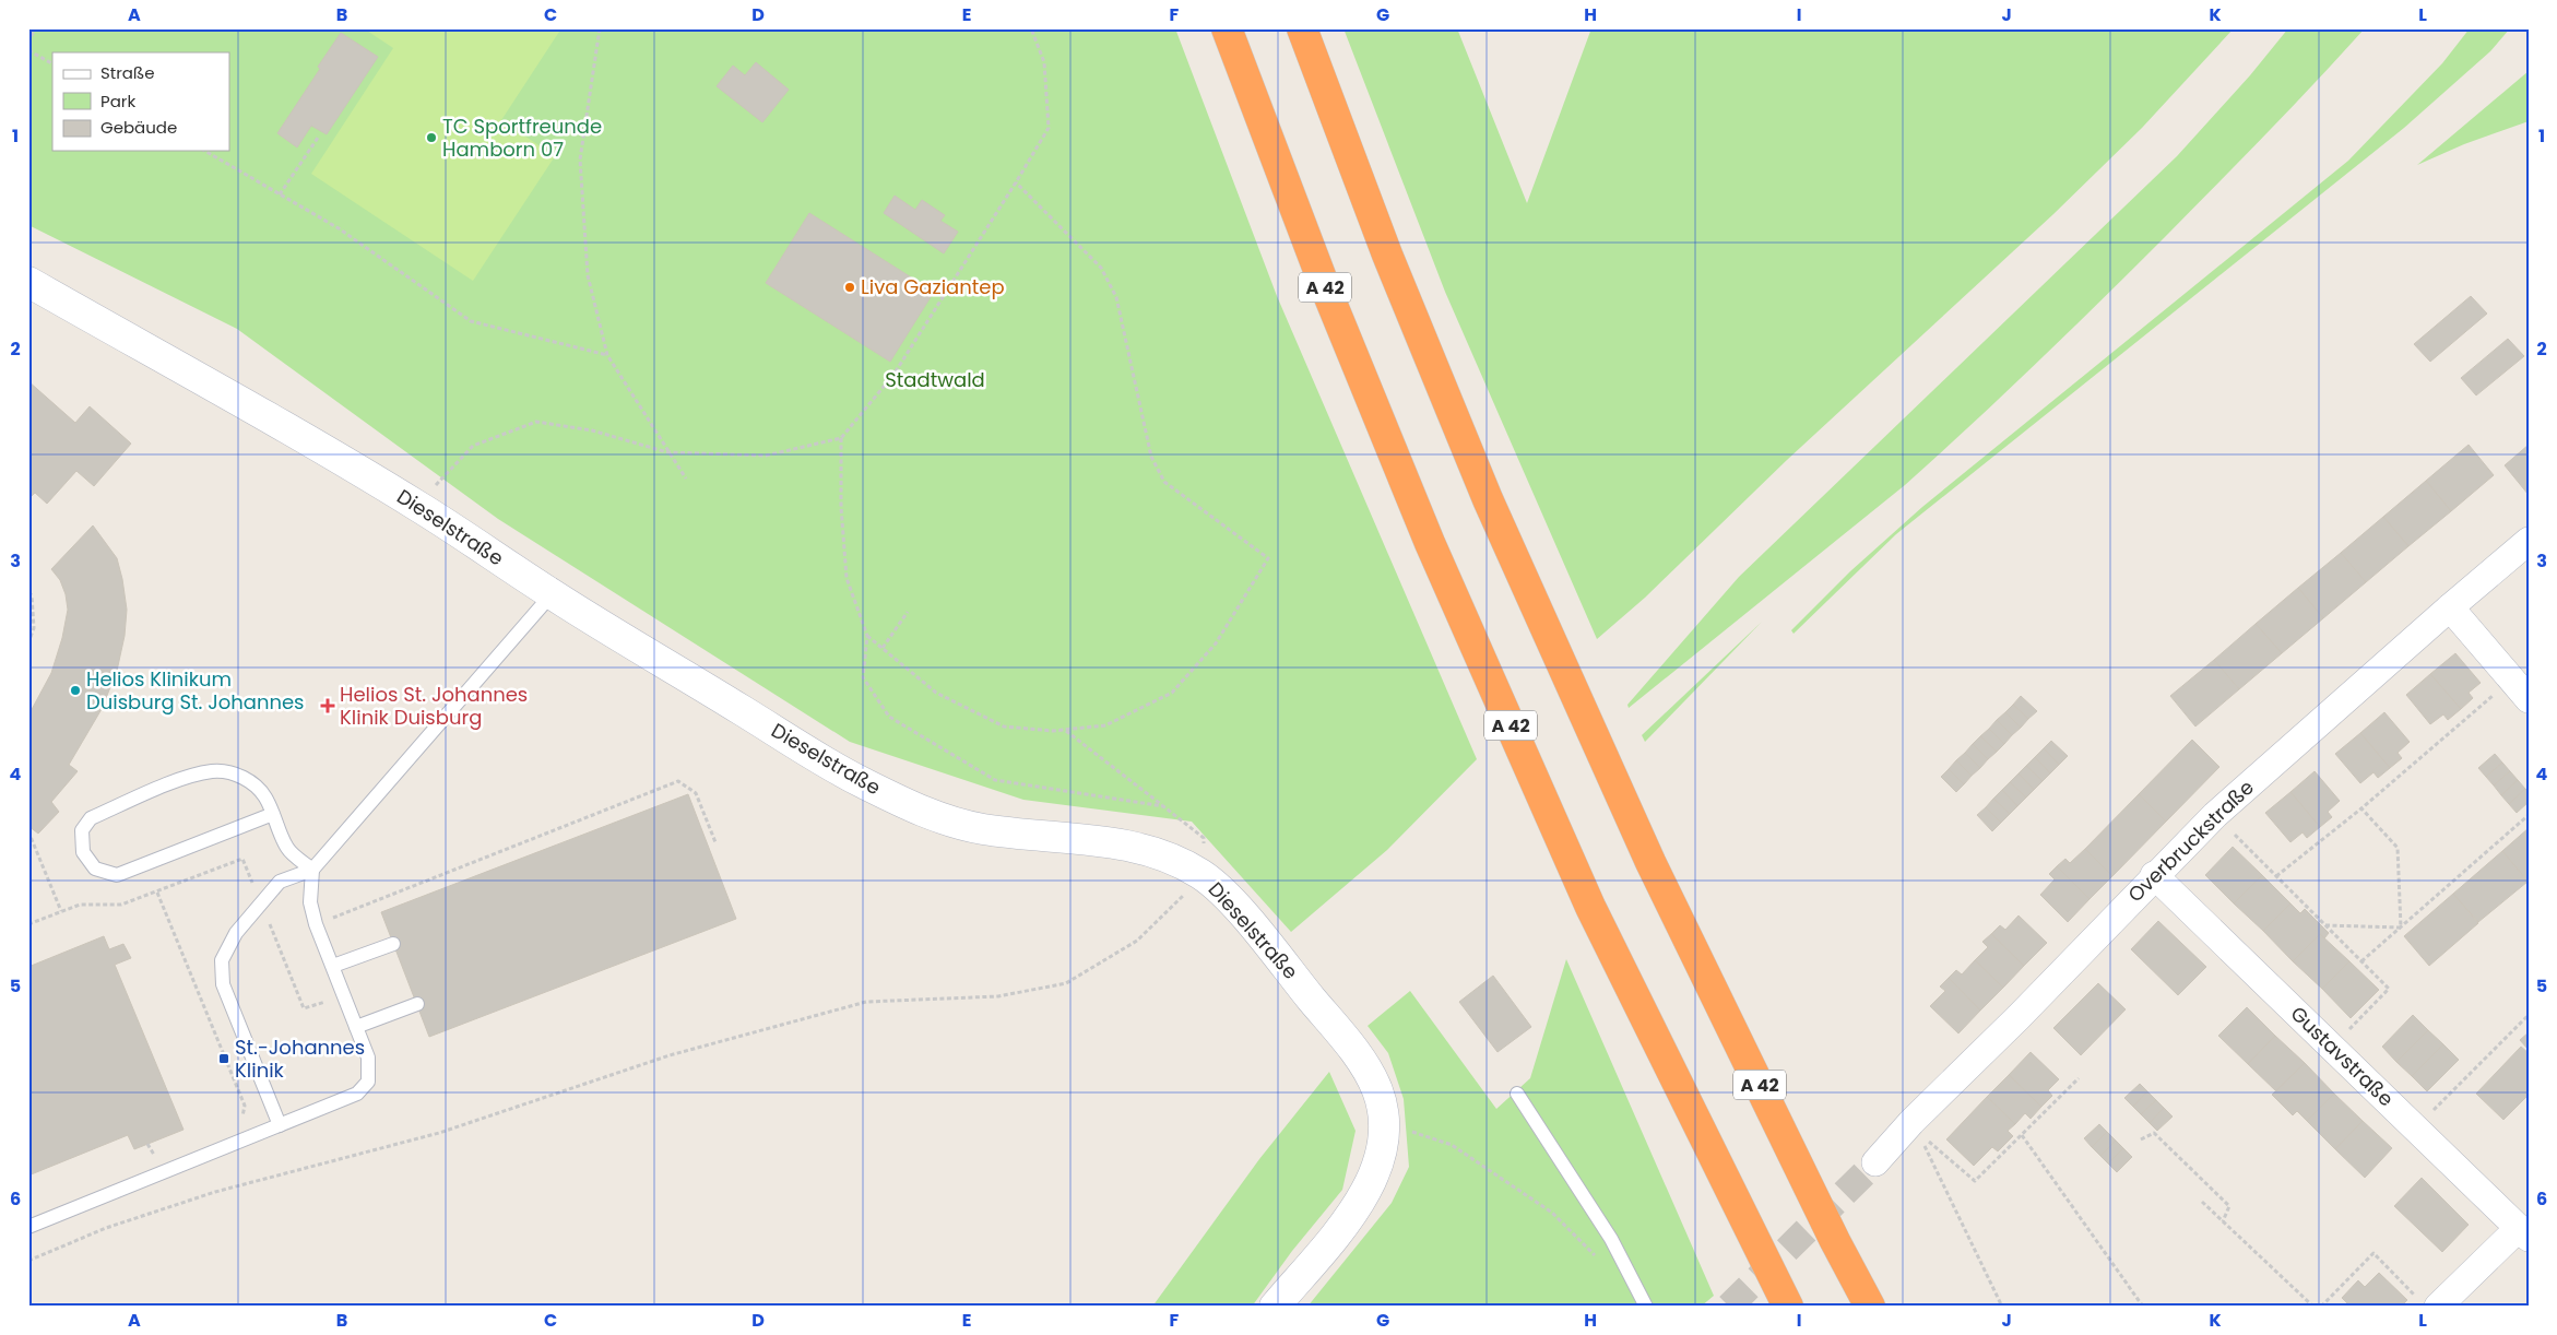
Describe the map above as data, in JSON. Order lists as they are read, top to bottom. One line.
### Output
{"streets":{"highway":["A 42"],"street":["Dieselstraße","Overbruckstraße","Gustavstraße"]},"crossings":[["Overbruckstraße","Gustavstraße"]],"parks":["Stadtwald"],"places":{"other":["TC Sportfreunde Hamborn 07","Liva Gaziantep","Helios Klinikum Duisburg St. Johannes"],"health":["Helios St. Johannes Klinik Duisburg"],"transit":["St.-Johannes Klinik"]},"legend":["Straße","Park","Gebäude"],"grid":{"columns":["A","B","C","D","E","F","G","H","I","J","K","L"],"rows":["1","2","3","4","5","6"]}}
